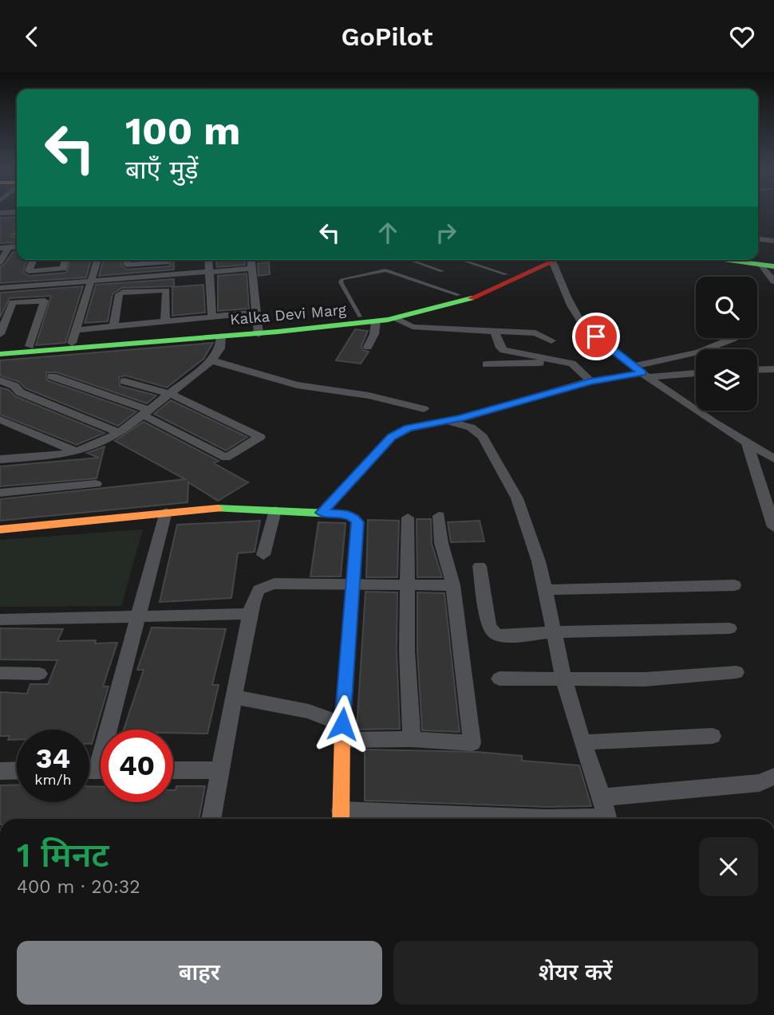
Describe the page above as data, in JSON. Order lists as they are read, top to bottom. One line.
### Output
{"streets":{"street":["Kalka Devi Marg"]},"page":{"header":"GoPilot","turn":["100 m","बाएँ मुड़ें"],"speed":"34 km/h","limit":"40","heading":["1 मिनट","400 m · 20:32"],"buttons":["बाहर","शेयर करें"]}}
